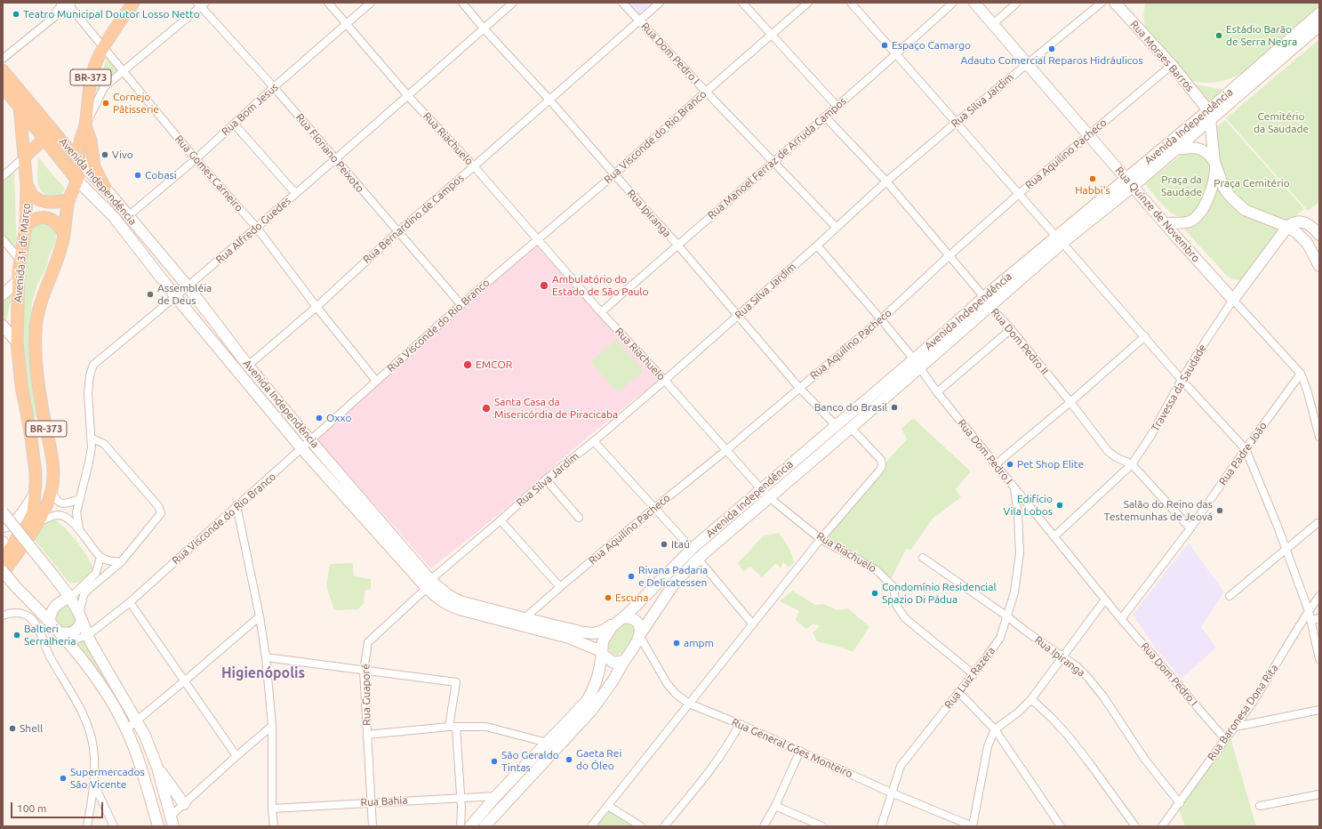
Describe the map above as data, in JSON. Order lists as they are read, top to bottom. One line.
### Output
{"streets":{"main road":["Rua Moraes Barros","BR-373","Avenida Independência","Rua Quinze de Novembro","Avenida 31 de Março","Travessa da Saudade"],"street":["Rua Dom Pedro I","Rua Silva Jardim","Rua Bom Jesus","Rua Visconde do Rio Branco","Rua Riachuelo","Rua Floriano Peixoto","Rua Aquilino Pacheco","Rua Manoel Ferraz de Arruda Campos","Rua Gomes Carneiro","Rua Ipiranga","Rua Bernardino de Campos","Rua Alfredo Guedes","Rua Dom Pedro II","Rua Padre João","Rua Luiz Razera","Rua Guaporé","Rua Baronesa Dona Rita","Rua General Góes Monteiro","Rua Bahia"]},"crossings":[["Rua Dom Pedro I","Rua Silva Jardim"],["Rua Dom Pedro I","Avenida Independência"],["Rua Dom Pedro I","Rua Visconde do Rio Branco"],["Rua Dom Pedro I","Rua Aquilino Pacheco"],["Rua Dom Pedro I","Rua Manoel Ferraz de Arruda Campos"],["Rua Dom Pedro I","Rua Bernardino de Campos"],["Rua Dom Pedro I","Travessa da Saudade"],["Rua Dom Pedro I","Rua Padre João"],["Rua Dom Pedro I","Rua Luiz Razera"],["Rua Dom Pedro I","Rua Baronesa Dona Rita"],["Rua Moraes Barros","Avenida Independência"],["Rua Moraes Barros","Rua Aquilino Pacheco"],["BR-373","Avenida Independência"],["BR-373","Rua Gomes Carneiro"],["BR-373","Avenida 31 de Março"],["Rua Silva Jardim","Avenida Independência"],["Rua Silva Jardim","Rua Riachuelo"],["Rua Silva Jardim","Rua Ipiranga"],["Rua Silva Jardim","Rua Quinze de Novembro"],["Rua Silva Jardim","Rua Dom Pedro II"],["Rua Silva Jardim","Rua Guaporé"],["Rua Bom Jesus","Avenida Independência"],["Rua Bom Jesus","Rua Riachuelo"],["Rua Bom Jesus","Rua Floriano Peixoto"],["Rua Bom Jesus","Rua Gomes Carneiro"],["Avenida Independência","Rua Visconde do Rio Branco"],["Avenida Independência","Rua Riachuelo"],["Avenida Independência","Rua Aquilino Pacheco"],["Avenida Independência","Rua Ipiranga"],["Avenida Independência","Rua Quinze de Novembro"],["Avenida Independência","Rua Bernardino de Campos"],["Avenida Independência","Rua Alfredo Guedes"],["Avenida Independência","Avenida 31 de Março"],["Avenida Independência","Rua Dom Pedro II"],["Avenida Independência","Rua Guaporé"],["Avenida Independência","Rua General Góes Monteiro"],["Rua Visconde do Rio Branco","Rua Riachuelo"],["Rua Visconde do Rio Branco","Rua Floriano Peixoto"],["Rua Visconde do Rio Branco","Rua Gomes Carneiro"],["Rua Visconde do Rio Branco","Rua Ipiranga"],["Rua Riachuelo","Rua Aquilino Pacheco"],["Rua Riachuelo","Rua Manoel Ferraz de Arruda Campos"],["Rua Riachuelo","Rua Bernardino de Campos"],["Rua Riachuelo","Rua Alfredo Guedes"],["Rua Riachuelo","Rua Luiz Razera"],["Rua Floriano Peixoto","Rua Bernardino de Campos"],["Rua Floriano Peixoto","Rua Alfredo Guedes"],["Rua Aquilino Pacheco","Rua Ipiranga"],["Rua Aquilino Pacheco","Rua Quinze de Novembro"],["Rua Aquilino Pacheco","Rua Dom Pedro II"],["Rua Manoel Ferraz de Arruda Campos","Rua Ipiranga"],["Rua Manoel Ferraz de Arruda Campos","Rua Dom Pedro II"],["Rua Gomes Carneiro","Rua Bernardino de Campos"],["Rua Gomes Carneiro","Rua Alfredo Guedes"],["Rua Ipiranga","Rua Bernardino de Campos"],["Rua Ipiranga","Rua Alfredo Guedes"],["Rua Ipiranga","Rua Luiz Razera"],["Rua Ipiranga","Rua Baronesa Dona Rita"],["Rua Quinze de Novembro","Travessa da Saudade"],["Rua Quinze de Novembro","Rua Padre João"],["Rua Dom Pedro II","Travessa da Saudade"],["Rua Dom Pedro II","Rua Padre João"],["Rua Luiz Razera","Rua General Góes Monteiro"],["Rua Guaporé","Rua Bahia"]],"districts":["Higienópolis"],"parks":["Cemitério da Saudade","Praça da Saudade","Praça Cemitério"],"places":["Teatro Municipal Doutor Losso Netto","Estádio Barão de Serra Negra","Espaço Camargo","Adauto Comercial Reparos Hidráulicos","Cornejo Pâtisserie","Vivo","Cobasi","Habbi's","Ambulatório do Estado de São Paulo","Assembléia de Deus","EMCOR","Banco do Brasil","Santa Casa da Misericórdia de Piracicaba","Oxxo","Pet Shop Elite","Edifício Vila Lobos","Salão do Reino das Testemunhas de Jeová","Itaú","Rivana Padaria e Delicatessen","Condomínio Residencial Spazio Di Pádua","Escuna","Baltieri Serralheria","ampm","Shell","Gaeta Rei do Óleo","São Geraldo Tintas","Supermercados São Vicente"],"scale_bar":"100 m"}
